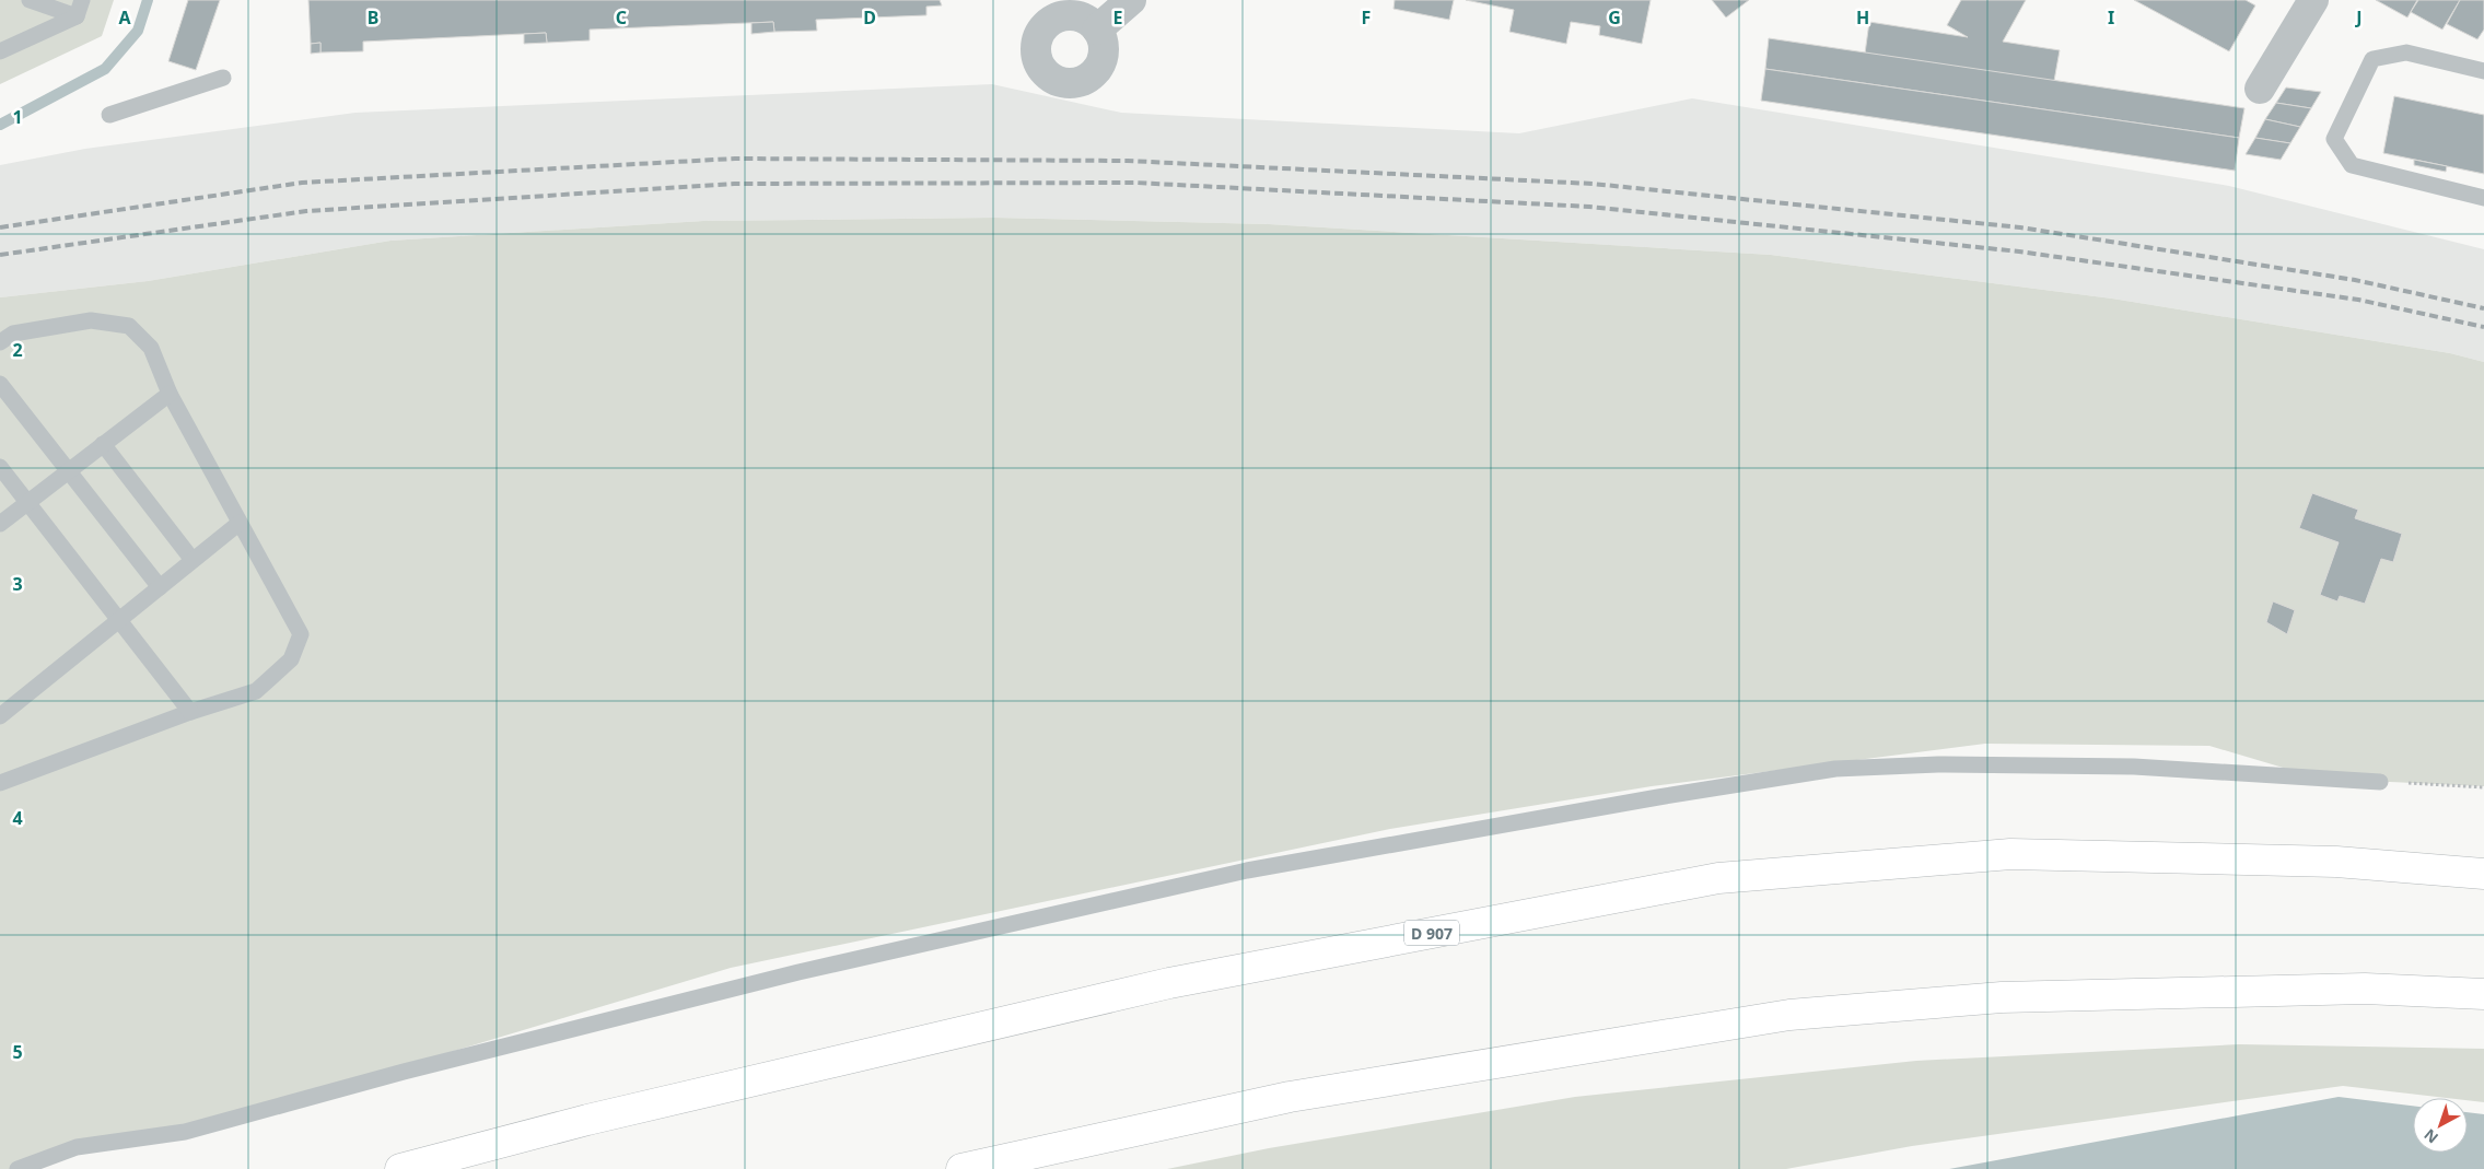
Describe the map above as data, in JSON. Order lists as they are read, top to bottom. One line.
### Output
{"streets":{"highway":["D 907"]},"north":"bottom left","grid":{"columns":["A","B","C","D","E","F","G","H","I","J"],"rows":["1","2","3","4","5"]}}
